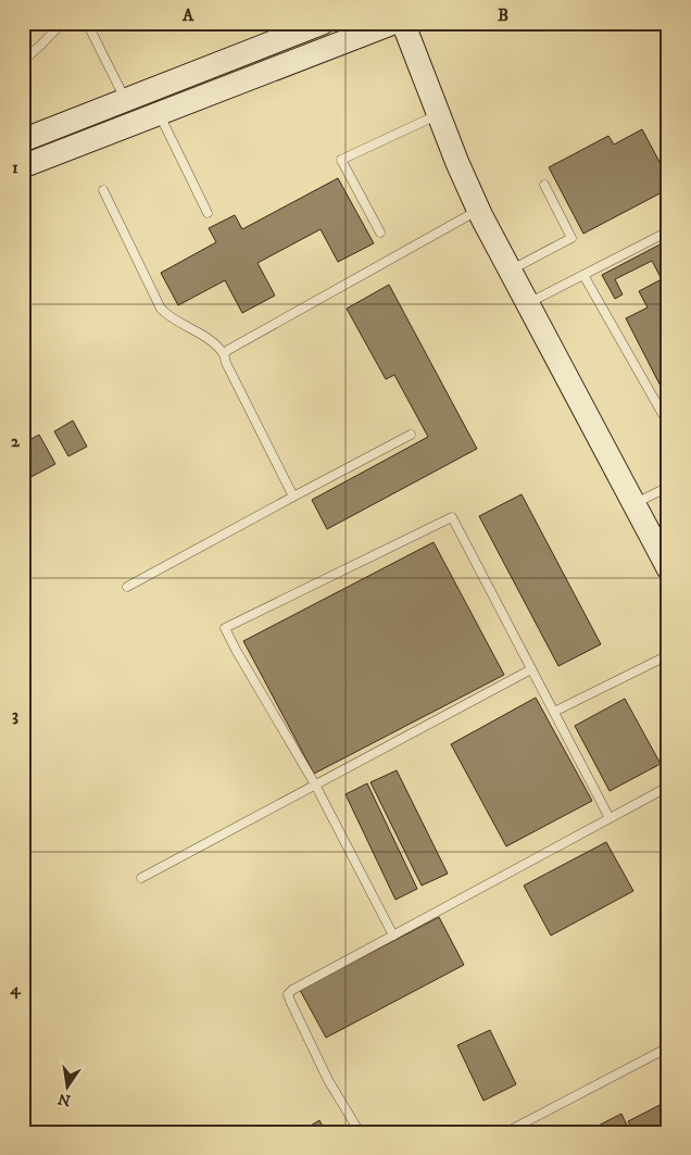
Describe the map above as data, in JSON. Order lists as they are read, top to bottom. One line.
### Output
{"north":"bottom","grid":{"columns":["A","B"],"rows":["1","2","3","4"]}}
